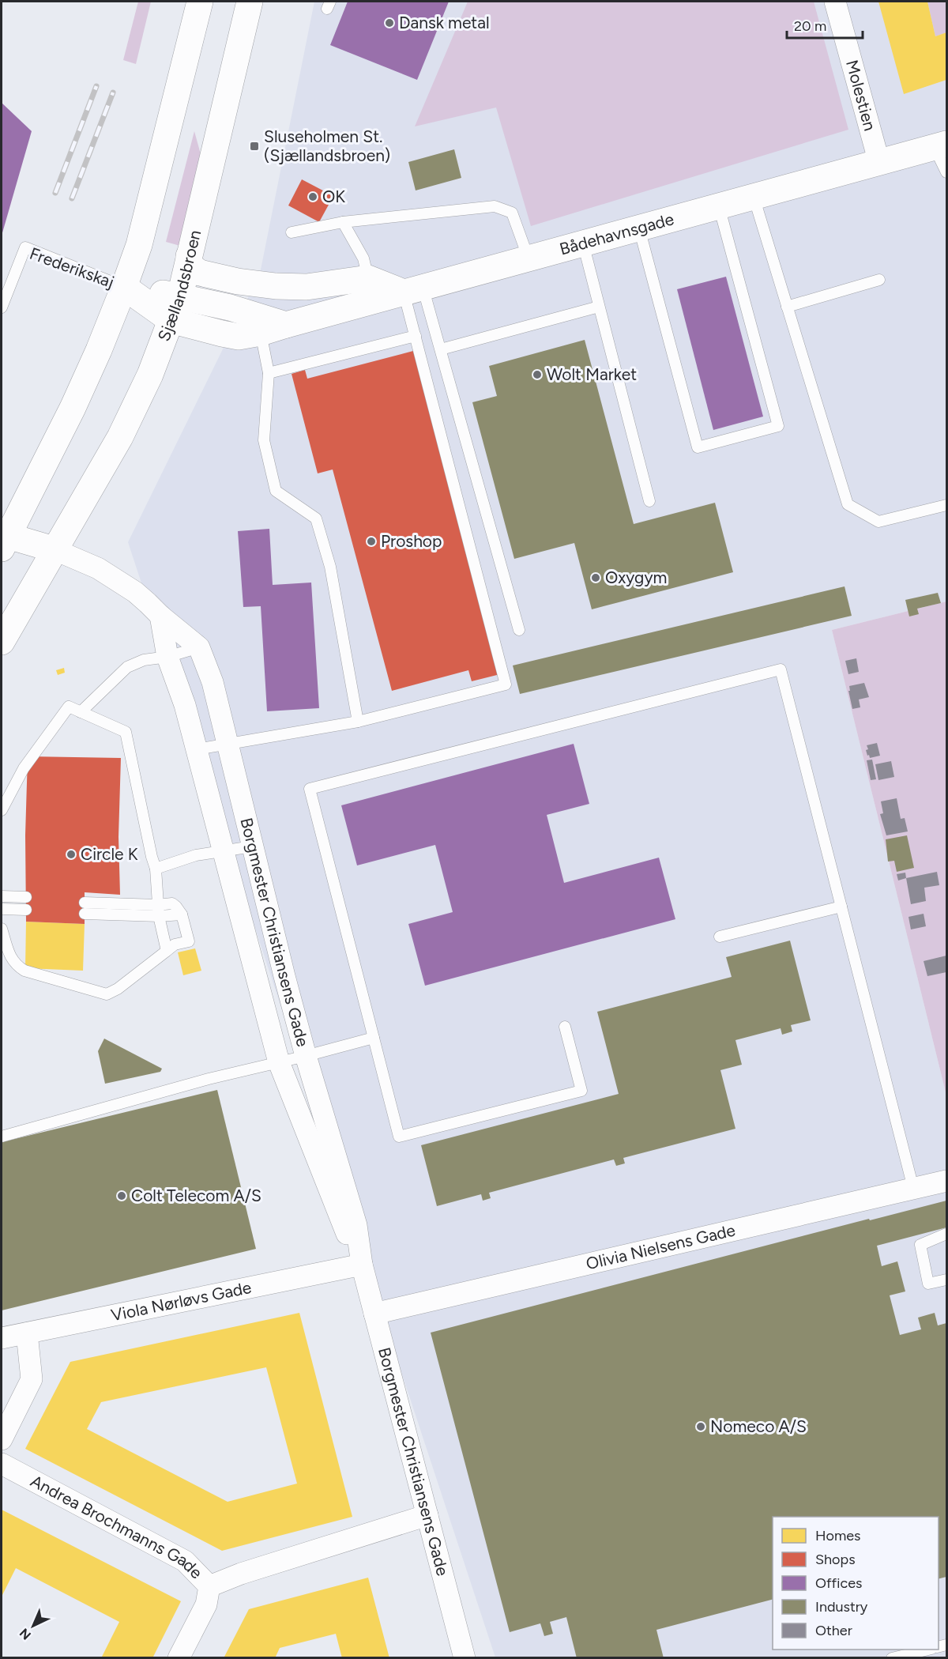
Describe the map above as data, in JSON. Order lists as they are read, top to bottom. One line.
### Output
{"streets":{"street":["Molestien","Bådehavnsgade","Sjællandsbroen","Borgmester Christiansens Gade","Olivia Nielsens Gade","Viola Nørløvs Gade","Andrea Brochmanns Gade"],"lane":["Frederikskaj"]},"crossings":[["Molestien","Bådehavnsgade"],["Bådehavnsgade","Frederikskaj"],["Bådehavnsgade","Sjællandsbroen"],["Sjællandsbroen","Borgmester Christiansens Gade"],["Borgmester Christiansens Gade","Olivia Nielsens Gade"],["Borgmester Christiansens Gade","Viola Nørløvs Gade"]],"places":{"other":["Dansk metal","OK","Wolt Market","Proshop","Oxygym","Circle K","Colt Telecom A/S","Nomeco A/S"],"transit":["Sluseholmen St. (Sjællandsbroen)"]},"legend":["Homes","Shops","Offices","Industry","Other"],"scale_bar":"20 m","north":"bottom left"}
